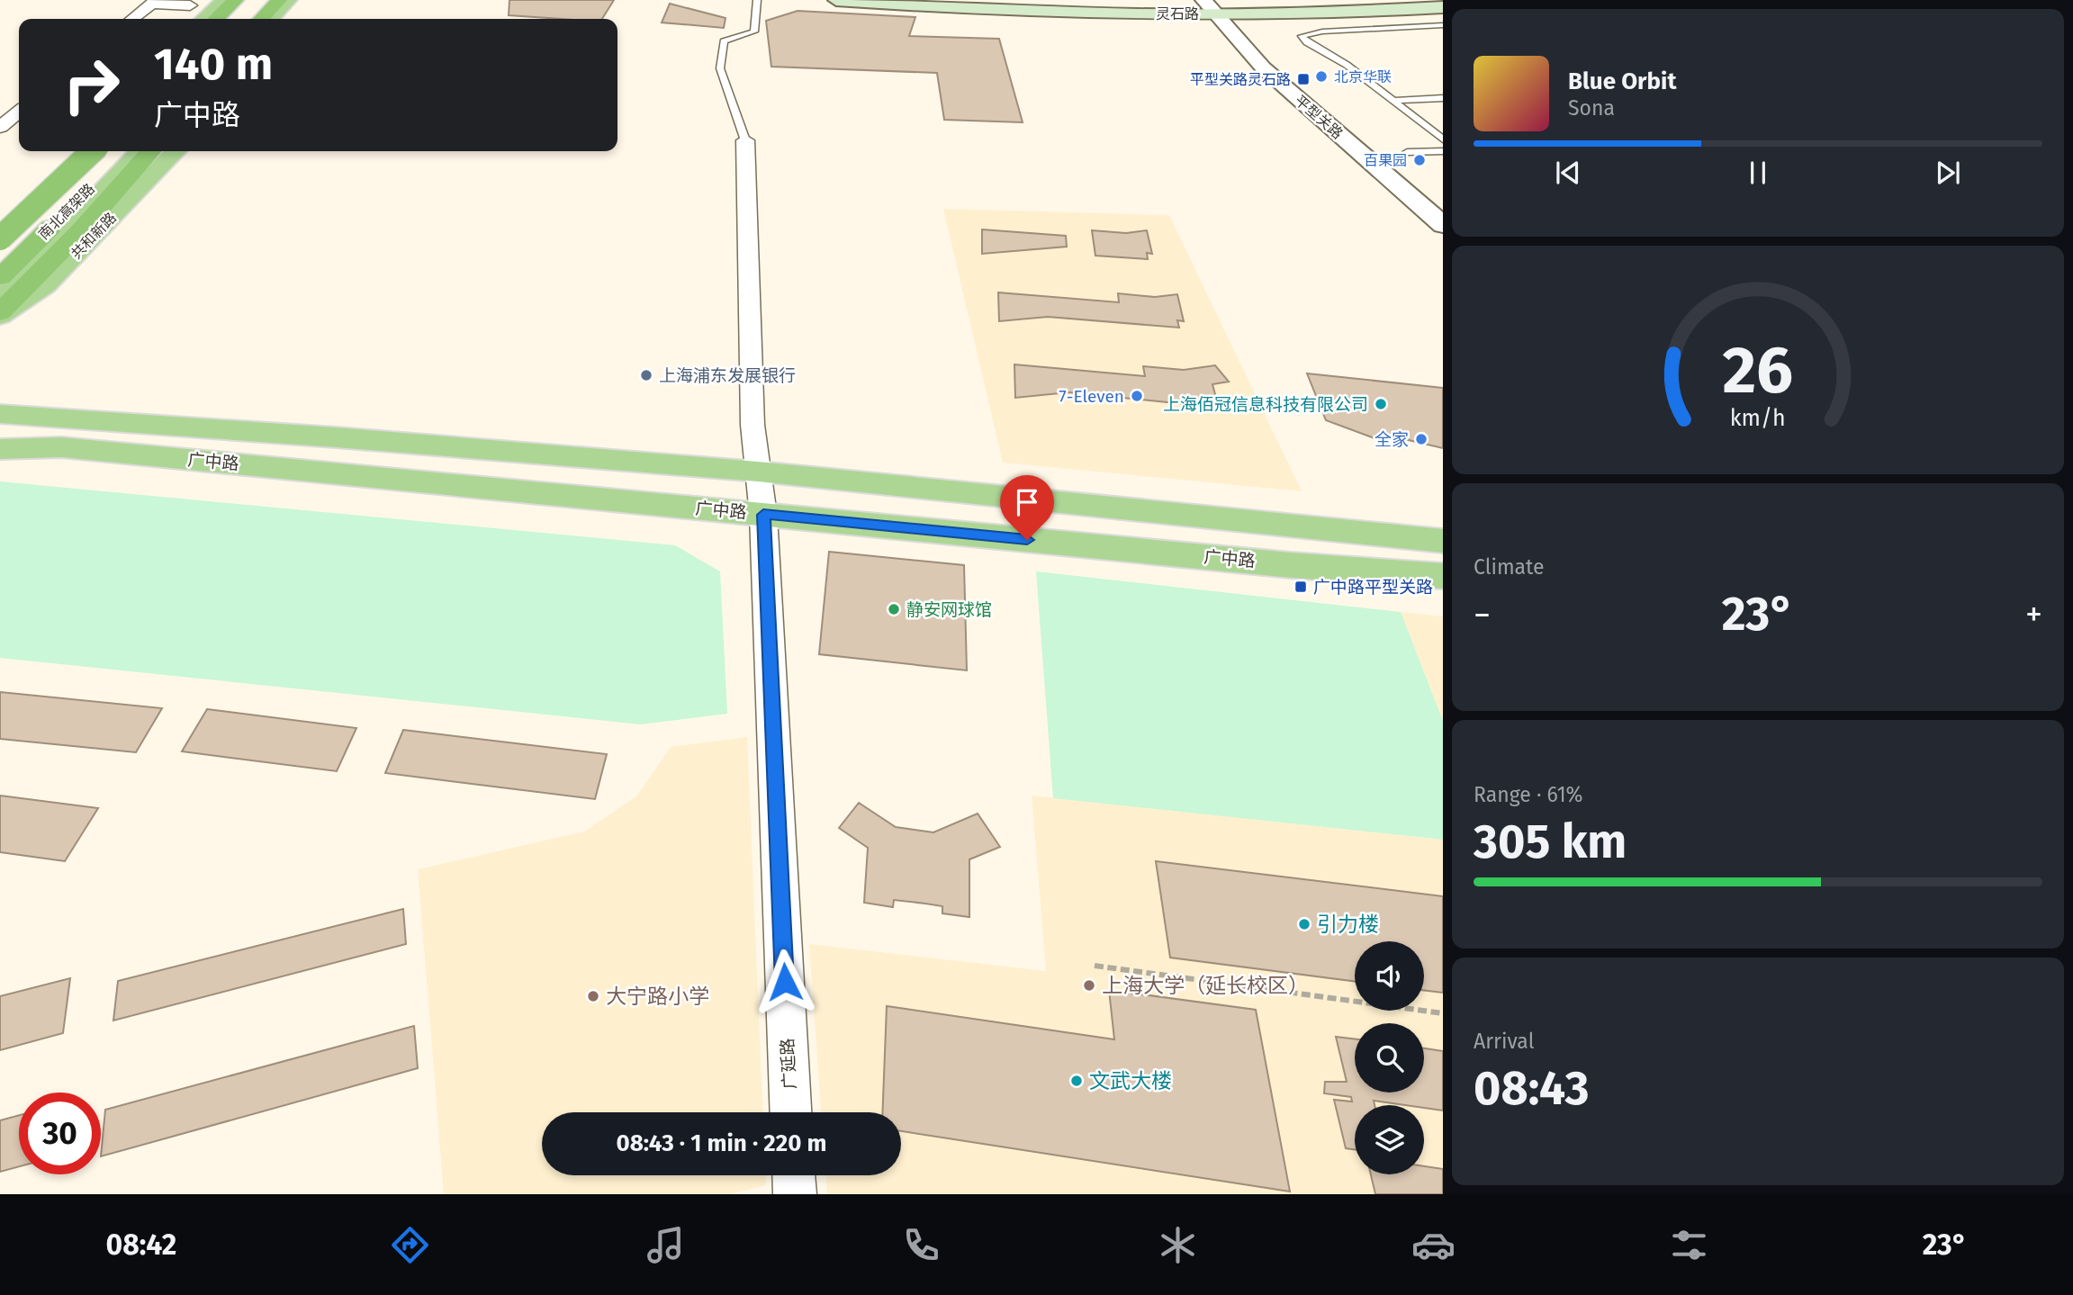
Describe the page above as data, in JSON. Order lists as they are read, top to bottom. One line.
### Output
{"streets":{"highway":["南北高架路"],"main road":["灵石路","共和新路","广中路"],"street":["平型关路","广延路"]},"crossings":[["灵石路","平型关路"],["广中路","广延路"]],"places":{"other":["北京华联","百果园","上海浦东发展银行","7-Eleven","上海佰冠信息科技有限公司","全家","静安网球馆","引力楼","上海大学（延长校区）","大宁路小学","文武大楼"],"transit":["平型关路灵石路","广中路平型关路"]},"page":{"turn":["140 m","广中路"],"song":["Blue Orbit","Sona"],"tile":["Climate",["Range · 61%","305 km"],["Arrival","08:43"]],"heat":["−","23°","+"],"limit":"30","trip":"08:43 · 1 min · 220 m","tabs":["08:42","23°"],"gauge":["26","km/h"]}}
